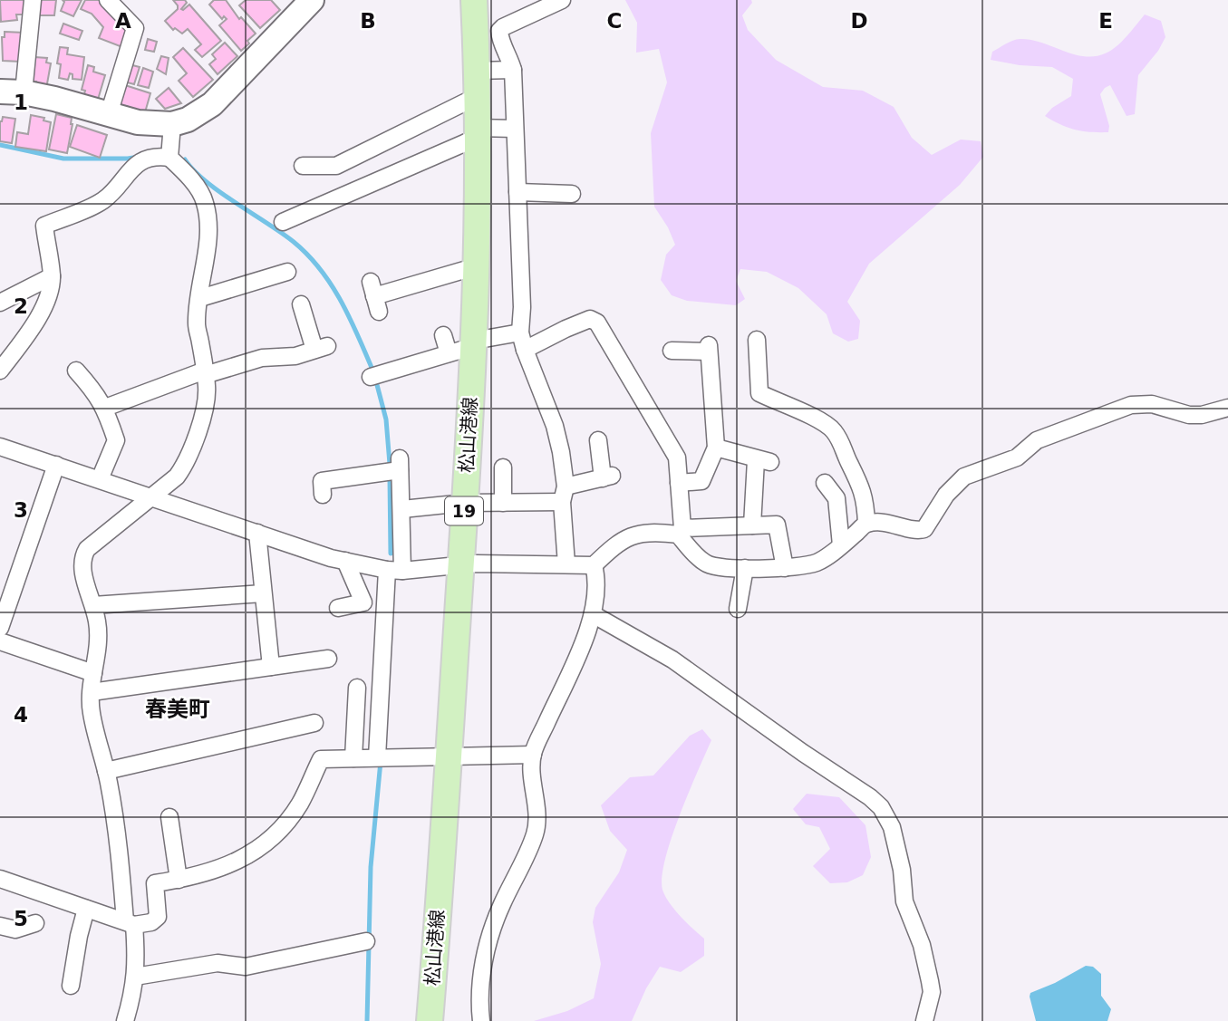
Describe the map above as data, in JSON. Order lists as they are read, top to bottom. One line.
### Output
{"streets":{"main road":["松山港線","19"]},"districts":["春美町"],"grid":{"columns":["A","B","C","D","E"],"rows":["1","2","3","4","5"]}}
